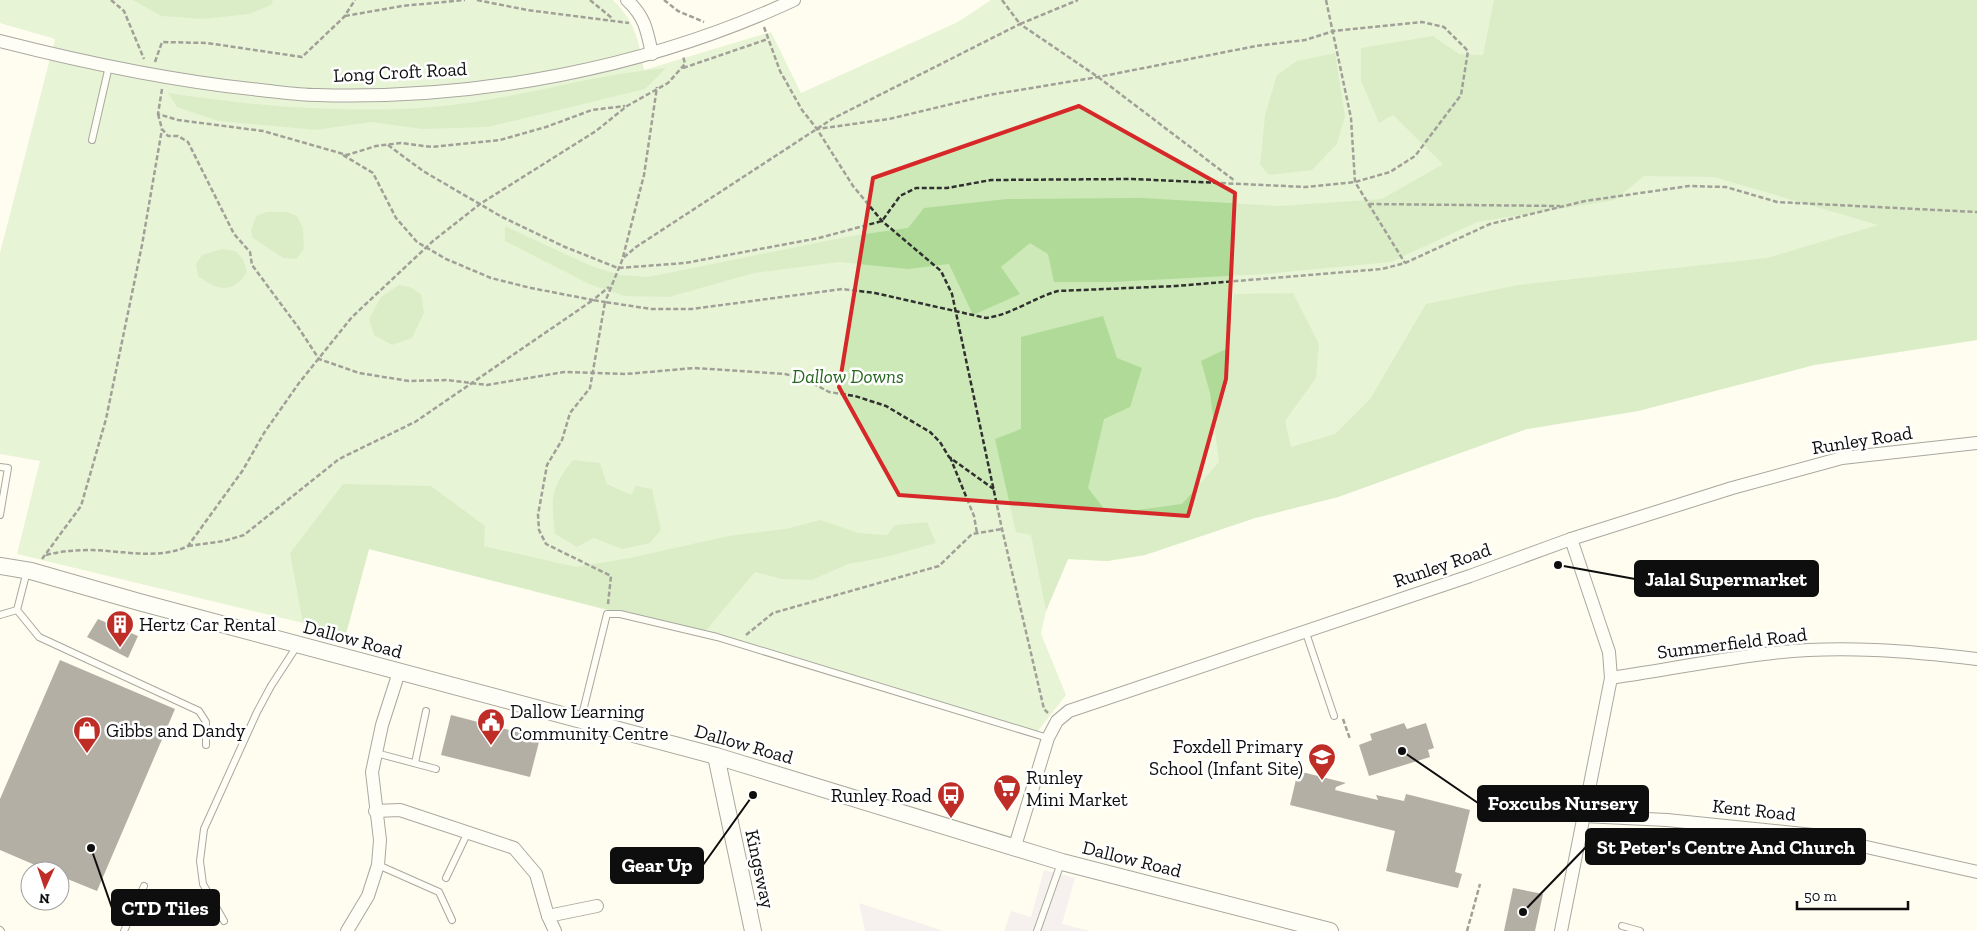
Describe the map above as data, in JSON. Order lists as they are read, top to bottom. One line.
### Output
{"streets":{"street":["Long Croft Road","Runley Road","Dallow Road","Summerfield Road","Kent Road","Kingsway"]},"crossings":[["Dallow Road","Kingsway"]],"parks":["Dallow Downs"],"places":{"other":["Jalal Supermarket","Foxcubs Nursery","Gear Up","CTD Tiles","St Peter's Centre And Church"],"building":["Hertz Car Rental"],"public building":["Dallow Learning Community Centre"],"shop":["Gibbs and Dandy"],"school or university":["Foxdell Primary School (Infant Site)"],"supermarket":["Runley Mini Market"],"bus stop":["Runley Road"]},"scale_bar":"50 m","north":"bottom"}
